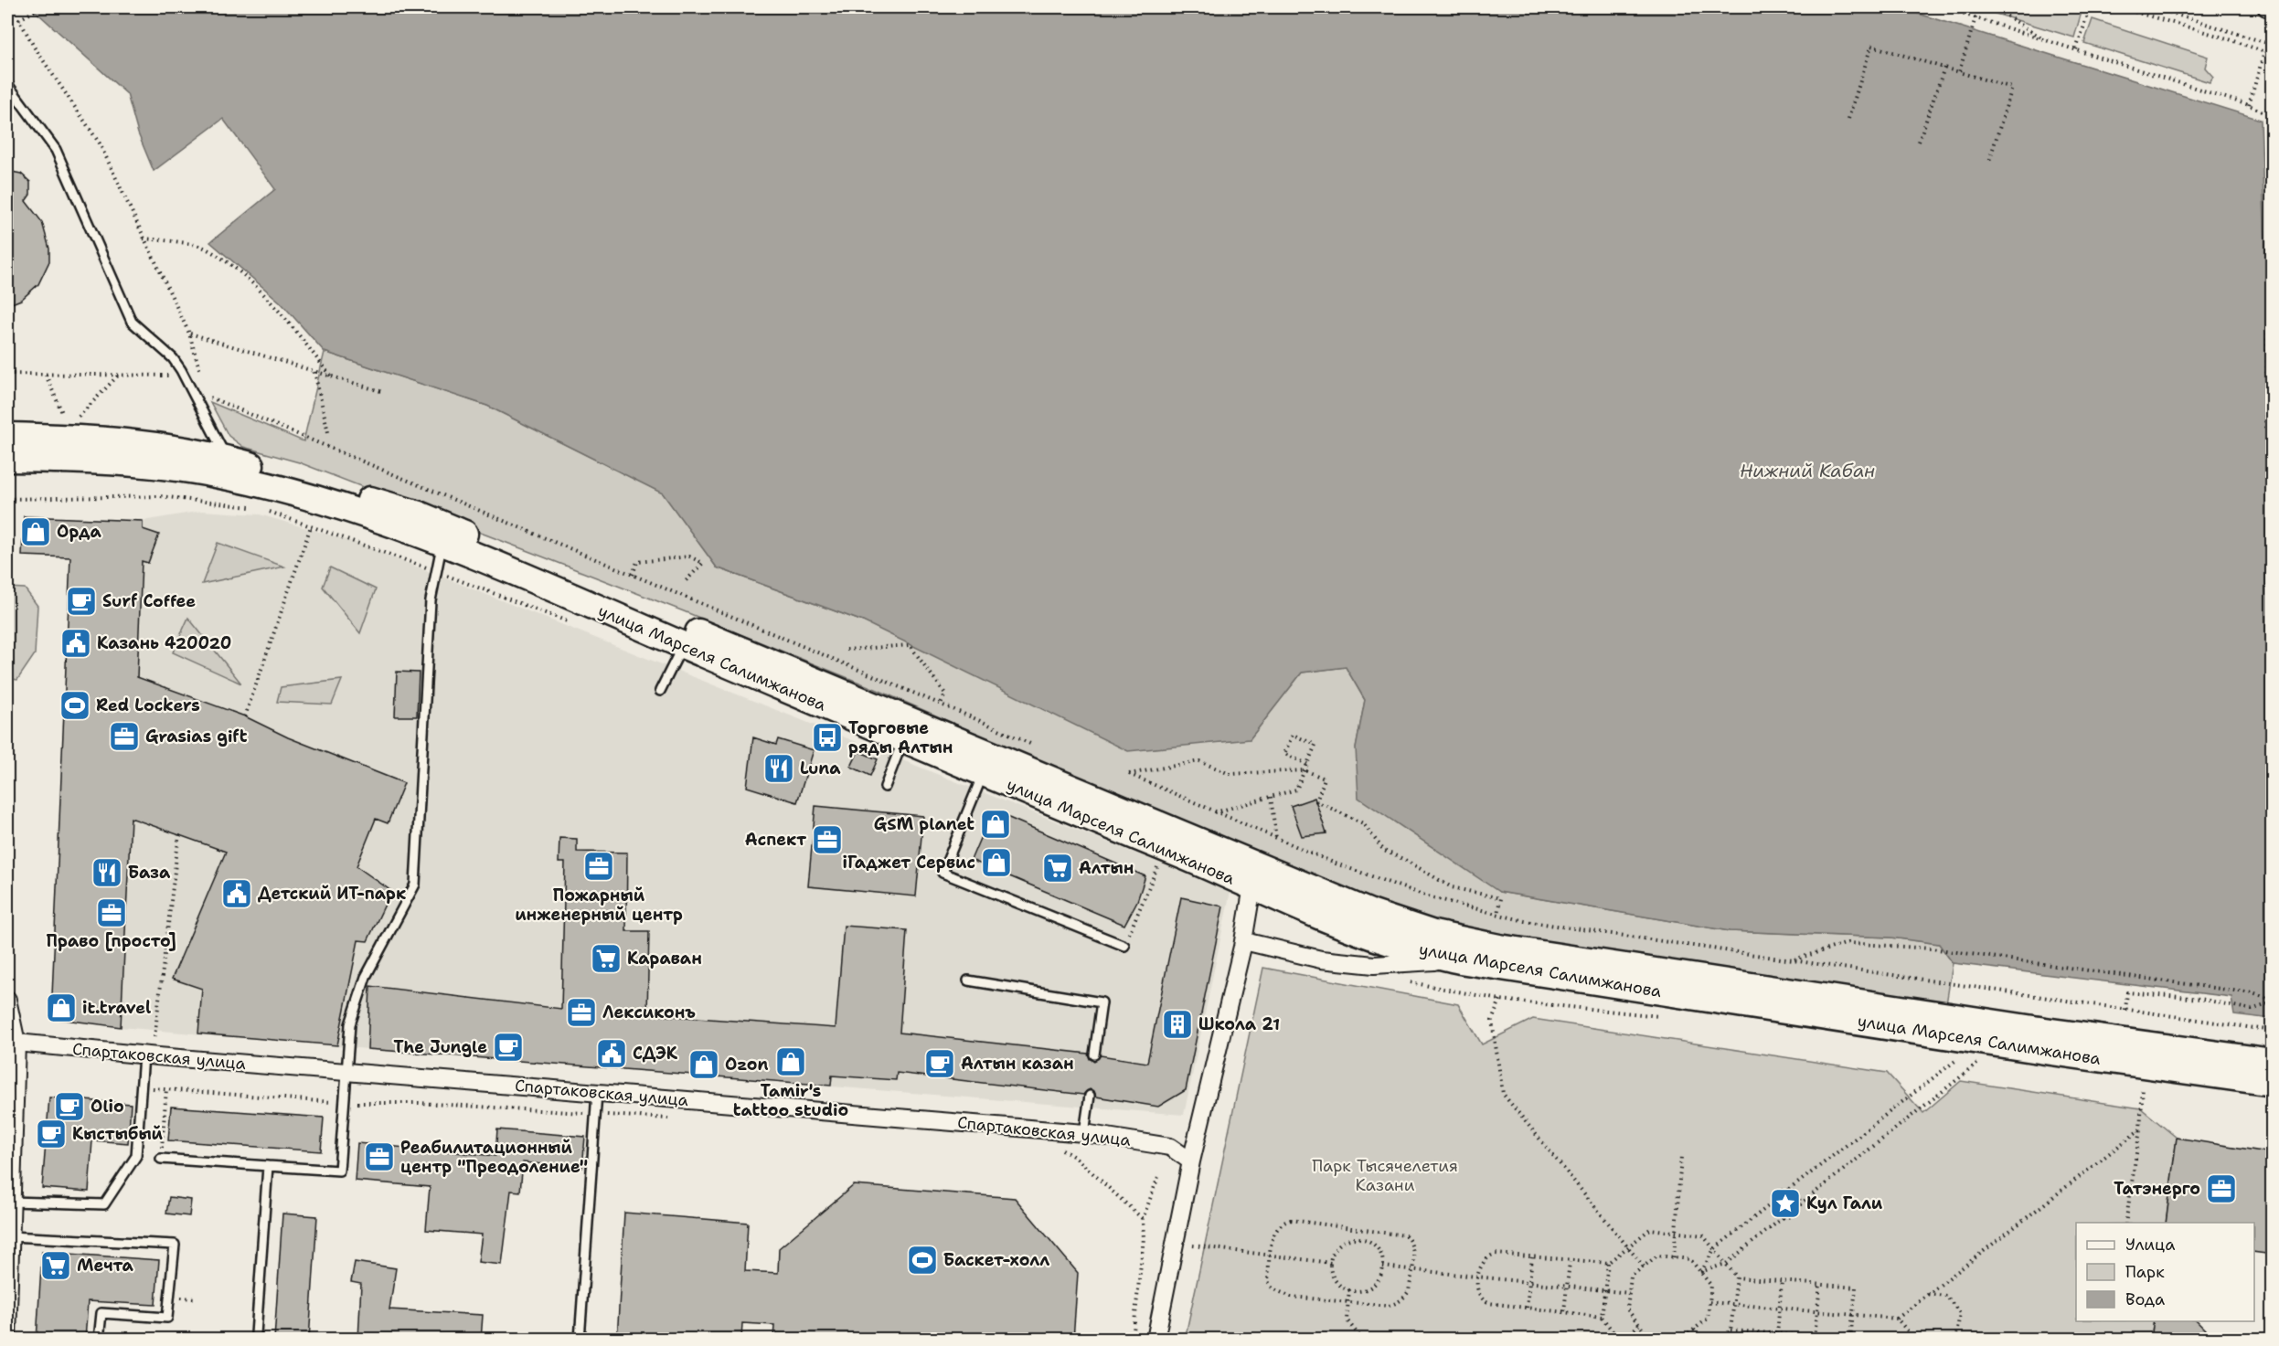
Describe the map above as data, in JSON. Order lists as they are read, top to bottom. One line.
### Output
{"streets":{"main road":["улица Марселя Салимжанова"],"street":["Спартаковская улица"]},"water":["Нижний Кабан"],"parks":["Парк Тысячелетия Казани"],"places":{"shop":["Орда","GSM planet","iГаджет Сервис","it.travel","Tamir's tattoo studio","Ozon"],"cafe":["Surf Coffee","The Jungle","Алтын казан","Olio","Кыстыбый"],"public building":["Казань 420020","Детский ИТ-парк","СДЭК"],"sports":["Red Lockers","Баскет-холл"],"office":["Grasias gift","Аспект","Пожарный инженерный центр","Право [просто]","Лексиконъ","Реабилитационный центр \"Преодоление\"","Татэнерго"],"bus stop":["Торговые ряды Алтын"],"restaurant":["Luna","База"],"supermarket":["Алтын","Караван","Мечта"],"building":["Школа 21"],"place":["Кул Гали"]},"legend":["Улица","Парк","Вода"]}
